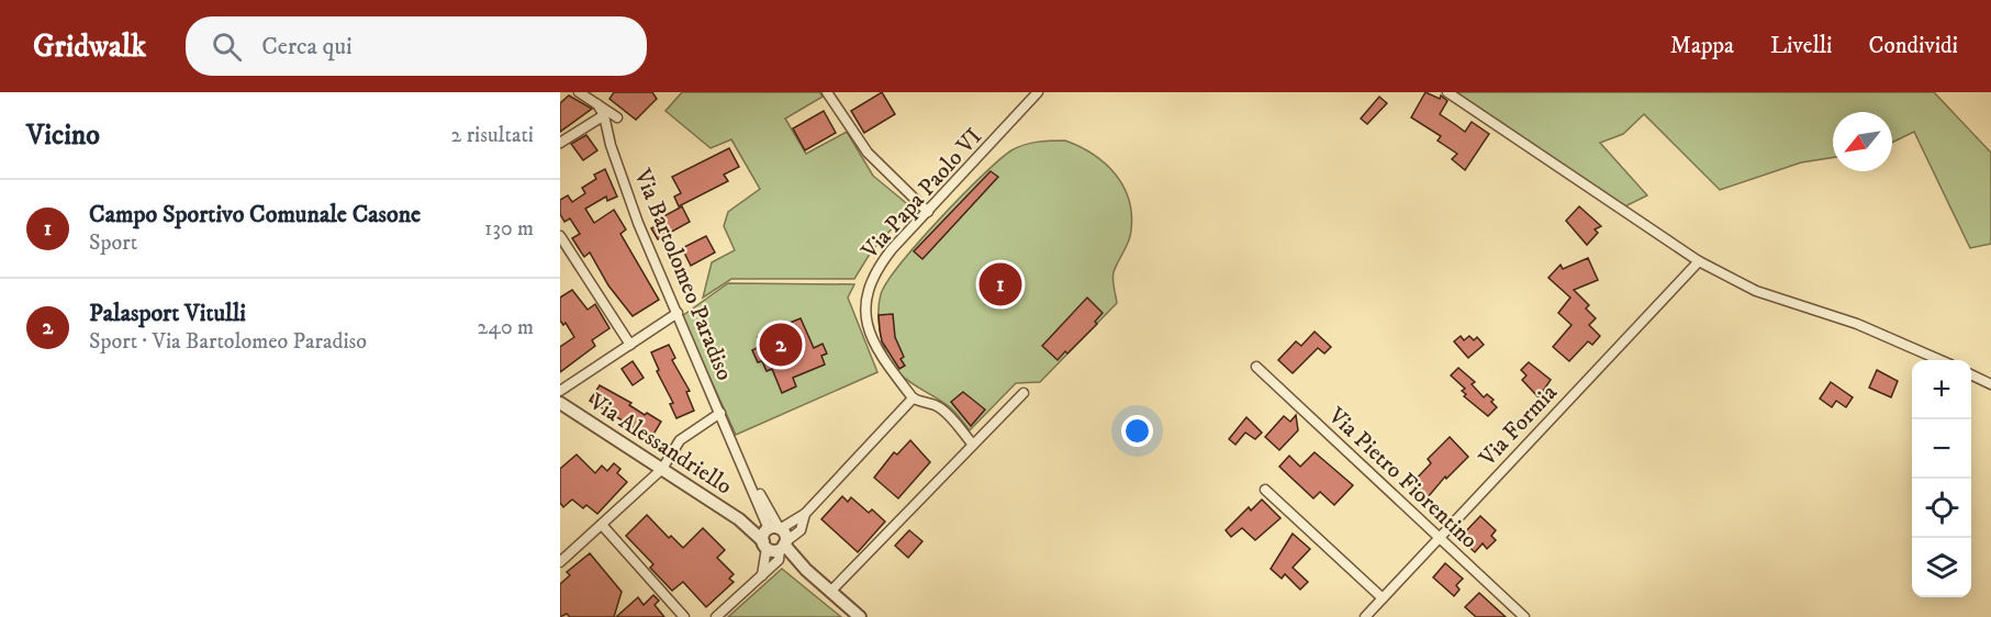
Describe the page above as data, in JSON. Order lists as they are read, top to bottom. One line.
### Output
{"streets":{"street":["Via Papa Paolo VI","Via Bartolomeo Paradiso","Via Formia","Via Alessandriello","Via Pietro Fiorentino"]},"crossings":[["Via Bartolomeo Paradiso","Via Alessandriello"],["Via Formia","Via Pietro Fiorentino"]],"north":"bottom left","page":{"header":"Gridwalk","search":"Cerca qui","nav":["Mappa","Livelli","Condividi"],"heading":["Vicino","2 risultati"],"list":[{"mark":"1","name":"Campo Sportivo Comunale Casone","note":"Sport","value":"130 m"},{"mark":"2","name":"Palasport Vitulli","note":"Sport · Via Bartolomeo Paradiso","value":"240 m"}],"pins":["1","2"],"map_buttons":["+","−"]}}
